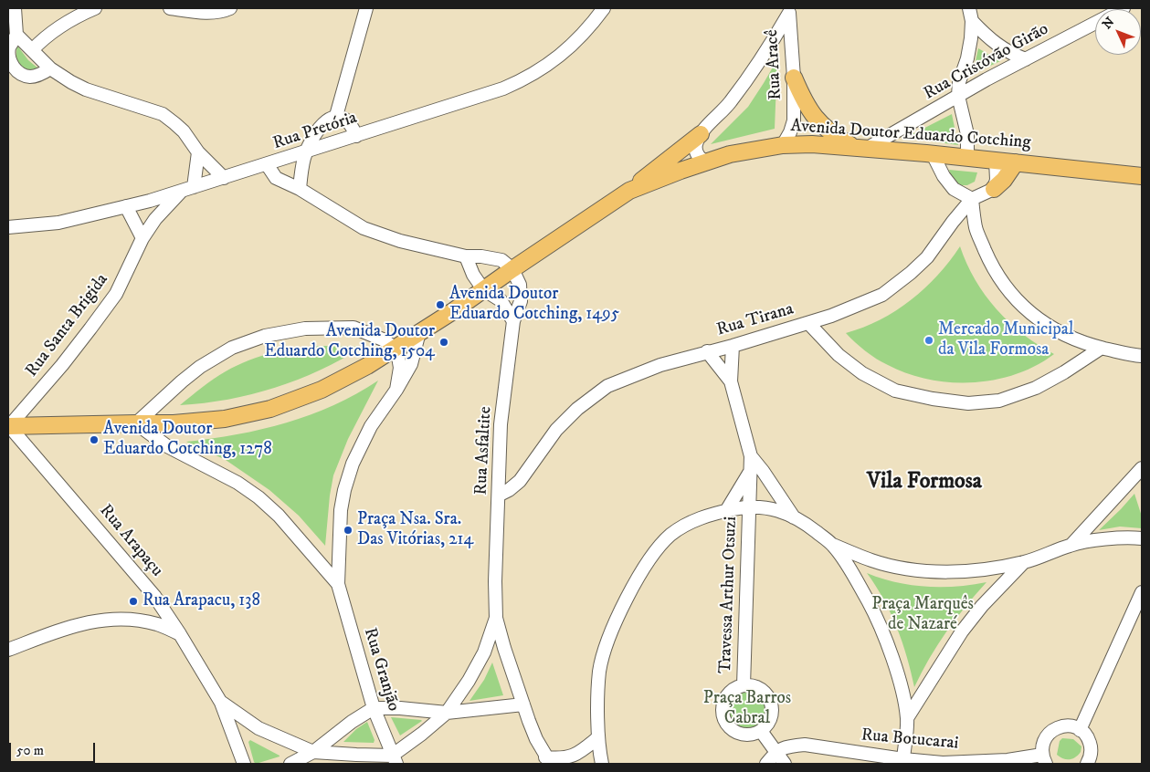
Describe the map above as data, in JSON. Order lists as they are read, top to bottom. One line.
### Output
{"streets":{"main road":["Avenida Doutor Eduardo Cotching"],"street":["Rua Cristóvão Girão","Rua Aracê","Rua Pretória","Rua Tirana","Rua Santa Brigida","Rua Asfaltite","Rua Arapaçu","Travessa Arthur Otsuzi","Rua Granjão","Rua Botucarai"]},"crossings":[["Rua Cristóvão Girão","Avenida Doutor Eduardo Cotching"],["Rua Aracê","Avenida Doutor Eduardo Cotching"],["Rua Pretória","Rua Santa Brigida"],["Avenida Doutor Eduardo Cotching","Rua Santa Brigida"],["Avenida Doutor Eduardo Cotching","Rua Asfaltite"],["Avenida Doutor Eduardo Cotching","Rua Arapaçu"],["Rua Tirana","Rua Asfaltite"],["Rua Santa Brigida","Rua Arapaçu"]],"districts":["Vila Formosa"],"parks":["Praça Marquês de Nazaré","Praça Barros Cabral"],"places":["Avenida Doutor Eduardo Cotching, 1495","Mercado Municipal da Vila Formosa","Avenida Doutor Eduardo Cotching, 1504","Avenida Doutor Eduardo Cotching, 1278","Praça Nsa. Sra. Das Vitórias, 214","Rua Arapacu, 138"],"scale_bar":"50 m","north":"top left"}
